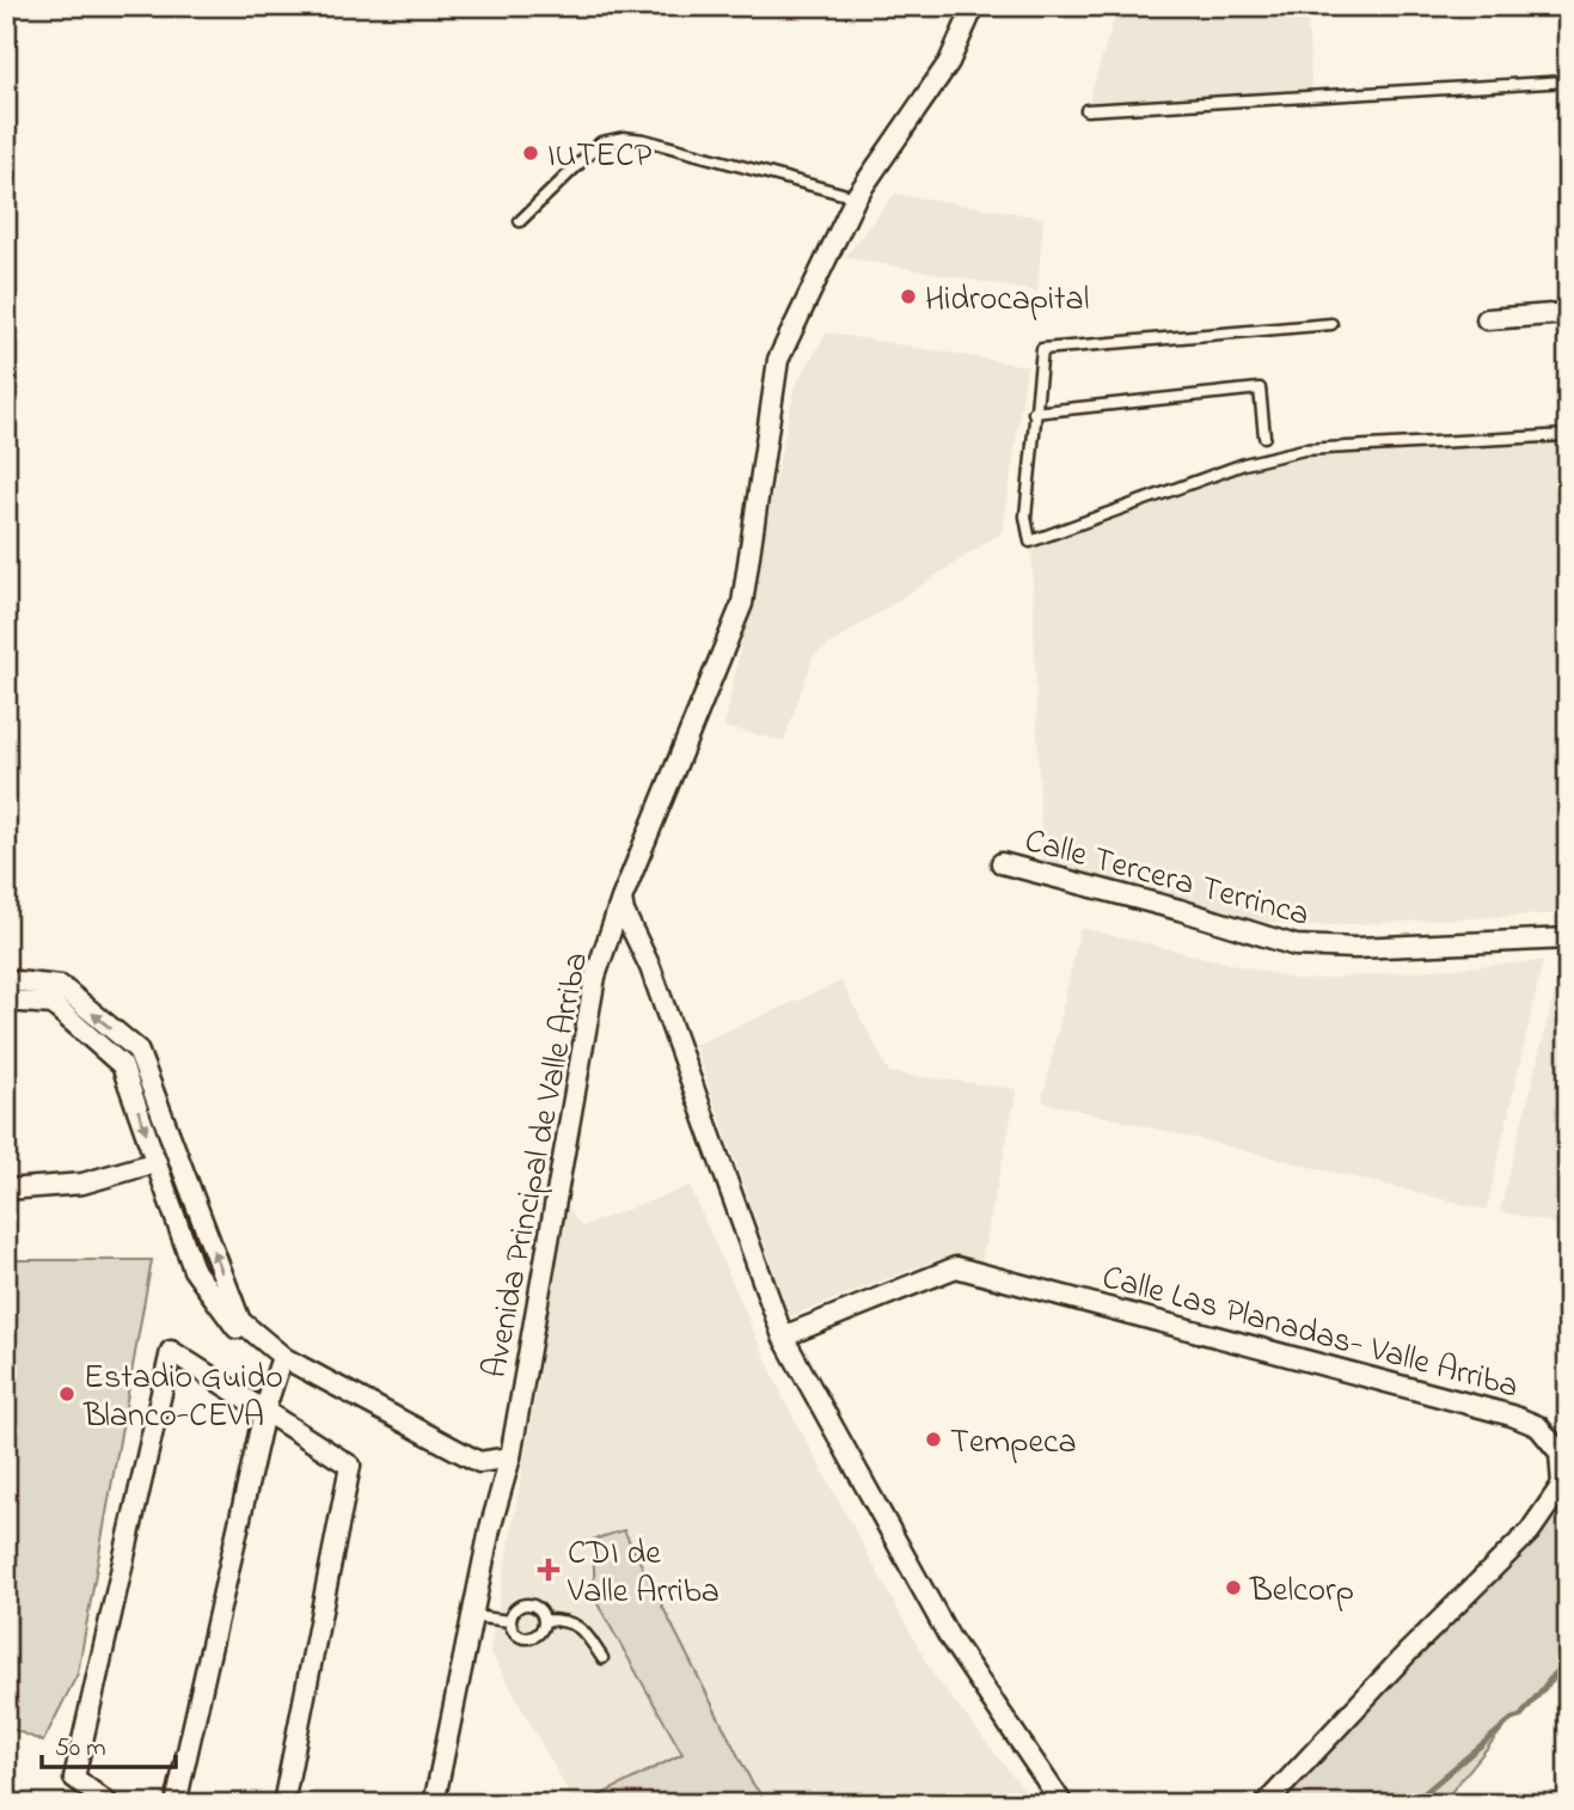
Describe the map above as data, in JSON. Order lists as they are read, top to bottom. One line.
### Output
{"streets":{"street":["Calle Tercera Terrinca","Avenida Principal de Valle Arriba","Calle Las Planadas- Valle Arriba"]},"places":{"other":["IUTECP","Hidrocapital","Estadio Guido Blanco-CEVA","Tempeca","Belcorp"],"health":["CDI de Valle Arriba"]},"scale_bar":"50 m"}
